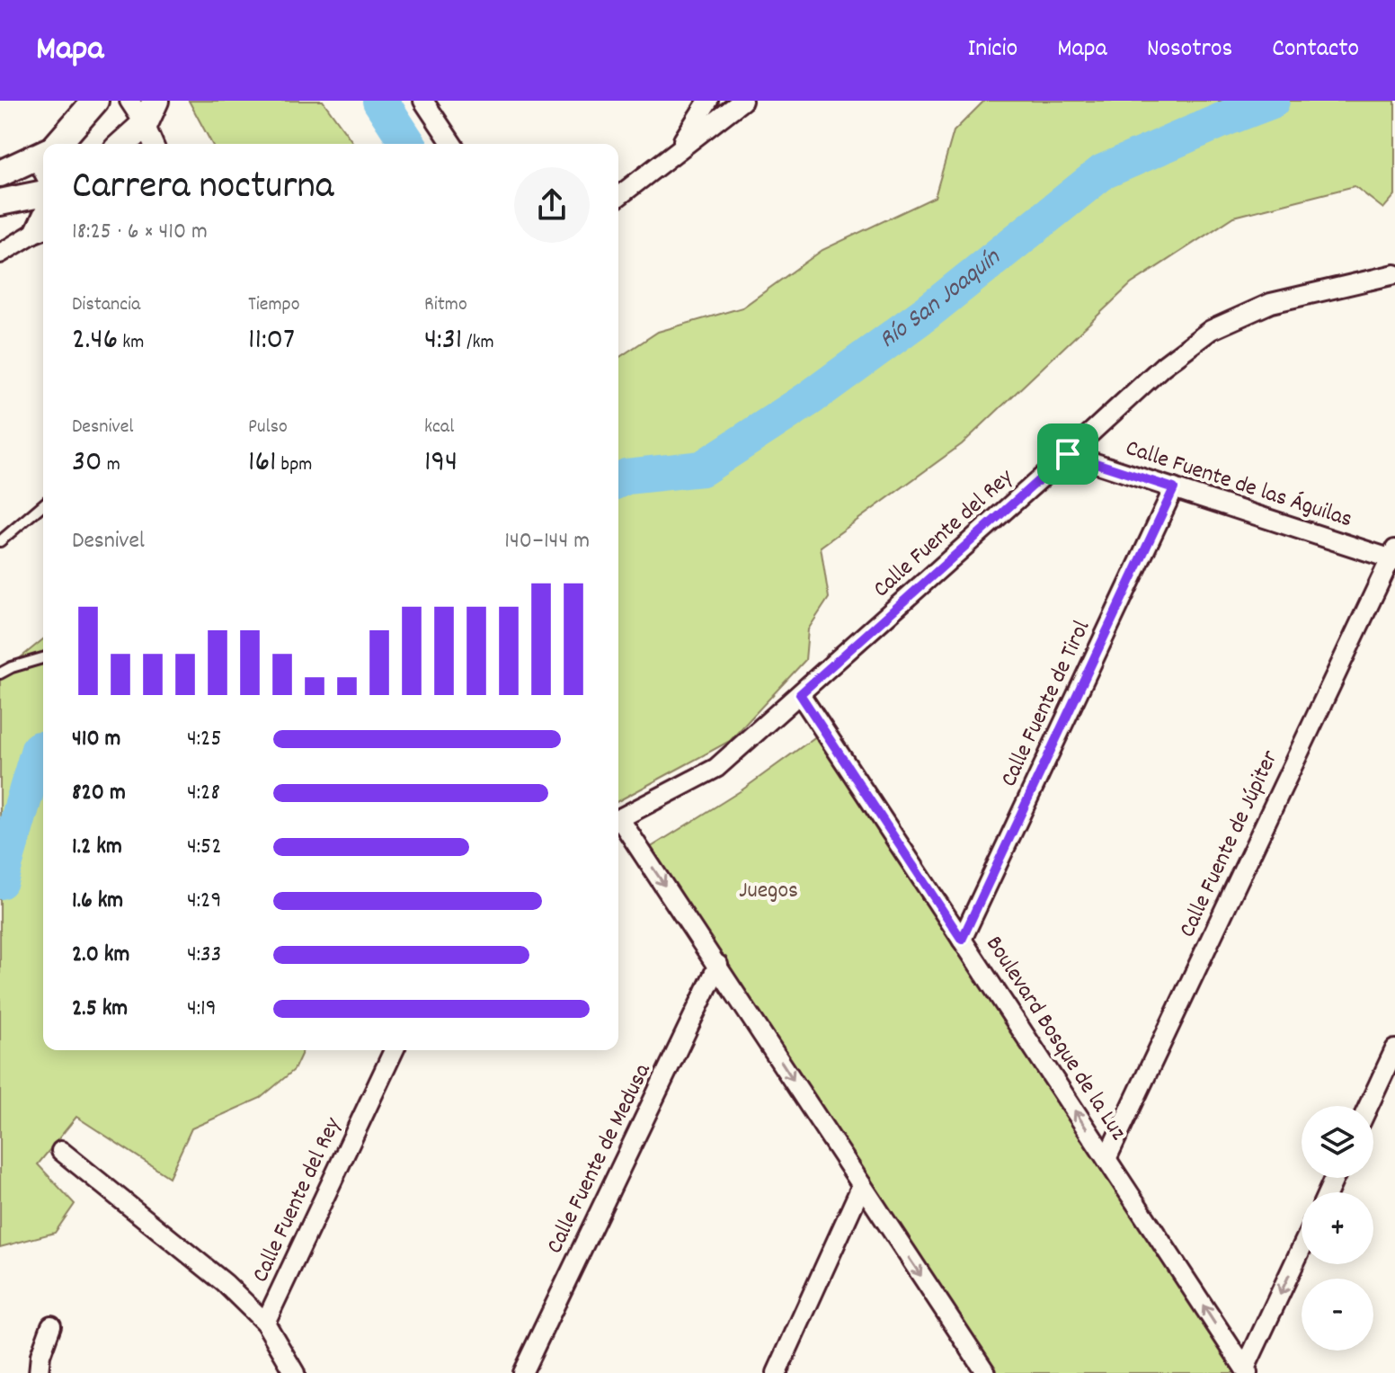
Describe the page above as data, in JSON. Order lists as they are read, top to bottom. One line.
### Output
{"streets":{"street":["Calle Fuente de las Águilas","Calle Fuente del Rey","Calle Fuente de Tirol","Calle Fuente de Júpiter","Boulevard Bosque de la Luz","Calle Fuente de Medusa"]},"crossings":[["Calle Fuente de las Águilas","Calle Fuente del Rey"],["Calle Fuente de las Águilas","Calle Fuente de Tirol"],["Calle Fuente de las Águilas","Calle Fuente de Júpiter"],["Calle Fuente del Rey","Boulevard Bosque de la Luz"],["Calle Fuente de Tirol","Boulevard Bosque de la Luz"],["Calle Fuente de Júpiter","Boulevard Bosque de la Luz"]],"one_way":["Boulevard Bosque de la Luz"],"water":["Río San Joaquín"],"parks":["Juegos"],"page":{"header":"Mapa","nav":["Inicio","Mapa","Nosotros","Contacto"],"heading":["Carrera nocturna","18:25 · 6 × 410 m"],"stats":[["Distancia","2.46 km"],["Tiempo","11:07"],["Ritmo","4:31 /km"],["Desnivel","30 m"],["Pulso","161 bpm"],["kcal","194"]],"chart":["Desnivel","140–144 m"],"list":[{"name":"410 m","note":"4:25"},{"name":"820 m","note":"4:28"},{"name":"1.2 km","note":"4:52"},{"name":"1.6 km","note":"4:29"},{"name":"2.0 km","note":"4:33"},{"name":"2.5 km","note":"4:19"}],"map_buttons":["+","−"]}}
